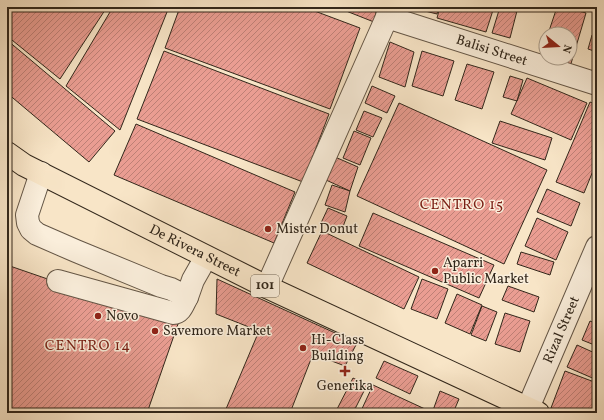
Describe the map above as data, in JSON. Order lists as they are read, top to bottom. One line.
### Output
{"streets":{"main road":["De Rivera Street","101"],"street":["Balisi Street","Rizal Street"]},"crossings":[["De Rivera Street","Rizal Street"]],"districts":["CENTRO 15","CENTRO 14"],"places":{"other":["Mister Donut","Aparri Public Market","Novo","Savemore Market","Hi-Class Building"],"health":["Generika"]},"north":"right"}
